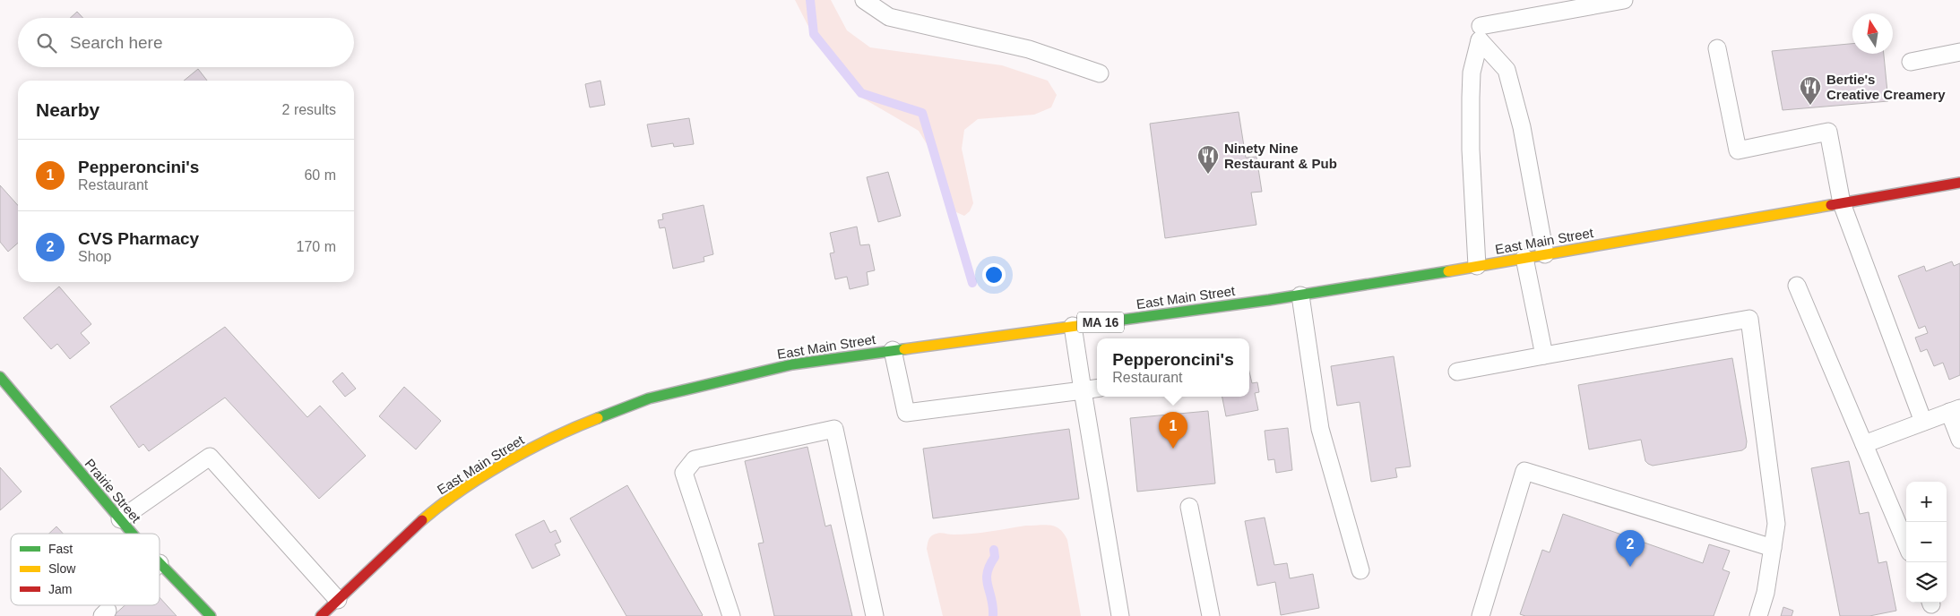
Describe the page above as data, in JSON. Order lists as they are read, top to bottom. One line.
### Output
{"streets":{"main road":["East Main Street","MA 16","Prairie Street"]},"places":{"restaurant":["Bertie's Creative Creamery","Ninety Nine Restaurant & Pub"]},"legend":["Fast","Slow","Jam"],"north":"top","page":{"search":"Search here","heading":["Nearby","2 results"],"list":[{"mark":"1","name":"Pepperoncini's","note":"Restaurant","value":"60 m"},{"mark":"2","name":"CVS Pharmacy","note":"Shop","value":"170 m"}],"popup":["Pepperoncini's","Restaurant"],"pins":["1","2"],"map_buttons":["+","−"]}}
